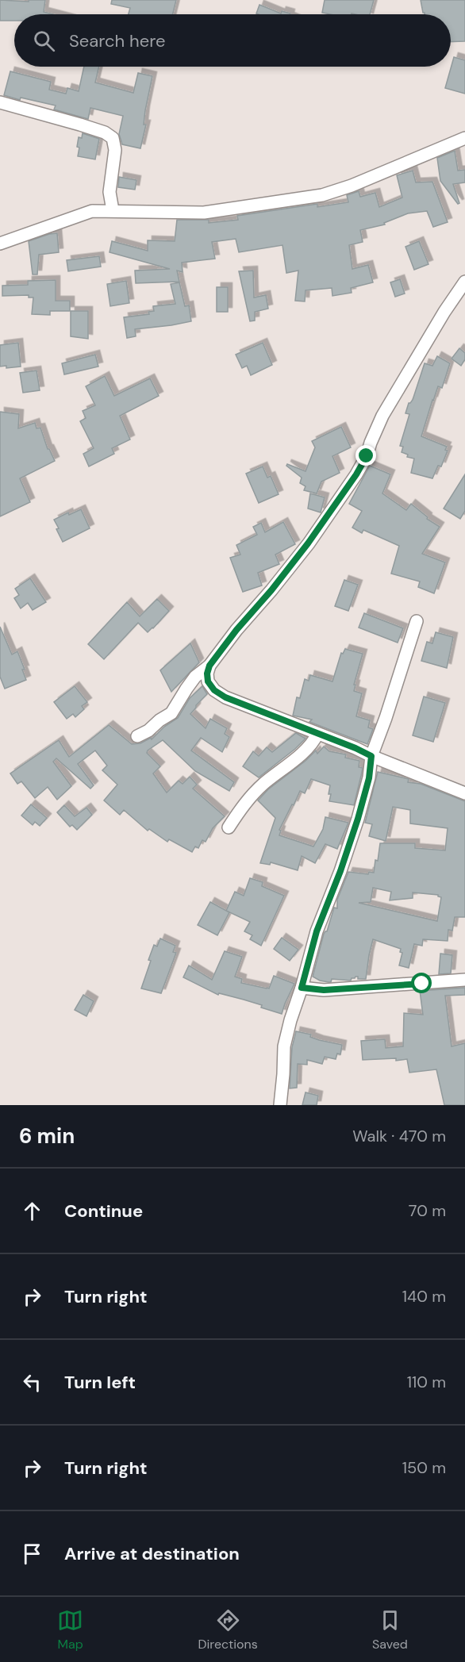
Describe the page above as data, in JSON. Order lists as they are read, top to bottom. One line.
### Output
{"page":{"search":"Search here","heading":["6 min","Walk · 470 m"],"list":[["Continue","70 m"],["Turn right","140 m"],["Turn left","110 m"],["Turn right","150 m"],"Arrive at destination"],"nav":["Map","Directions","Saved"]}}
